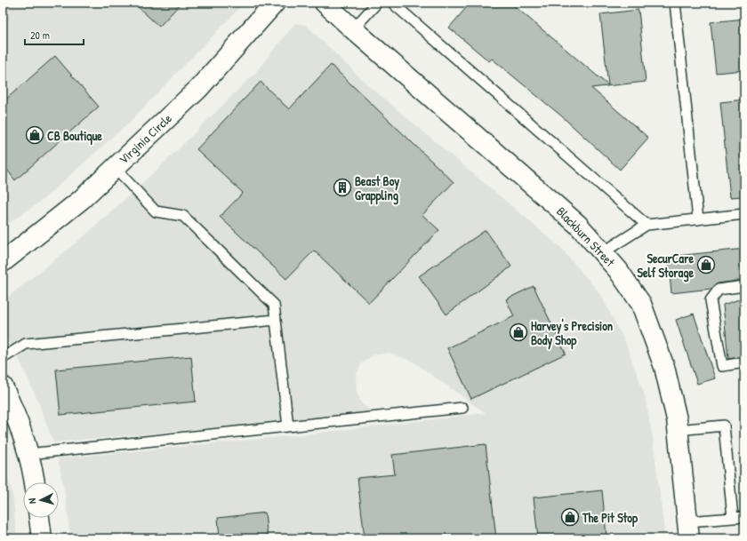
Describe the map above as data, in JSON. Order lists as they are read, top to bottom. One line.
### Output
{"streets":{"street":["Virginia Circle","Blackburn Street"]},"places":{"shop":["CB Boutique","SecurCare Self Storage","Harvey's Precision Body Shop","The Pit Stop"],"building":["Beast Boy Grappling"]},"scale_bar":"20 m","north":"left"}
